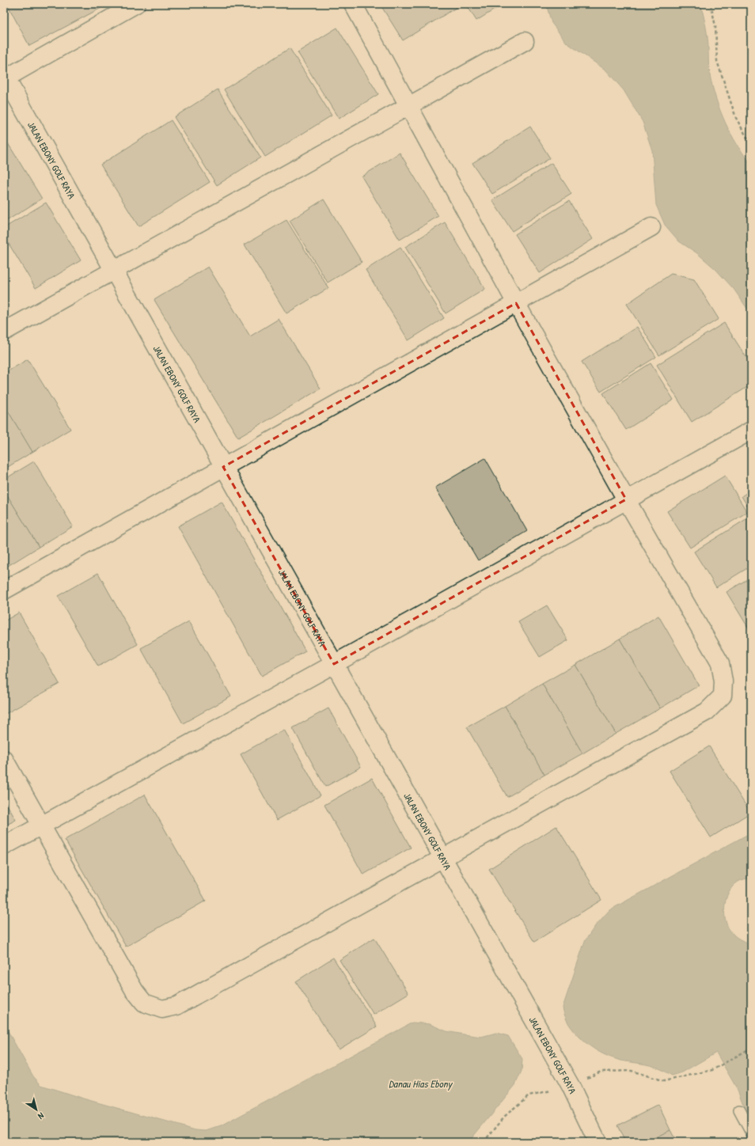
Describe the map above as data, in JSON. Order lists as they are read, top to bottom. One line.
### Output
{"streets":{"street":["JALAN EBONY GOLF RAYA"]},"water":["Danau Hias Ebony"],"north":"bottom right"}
